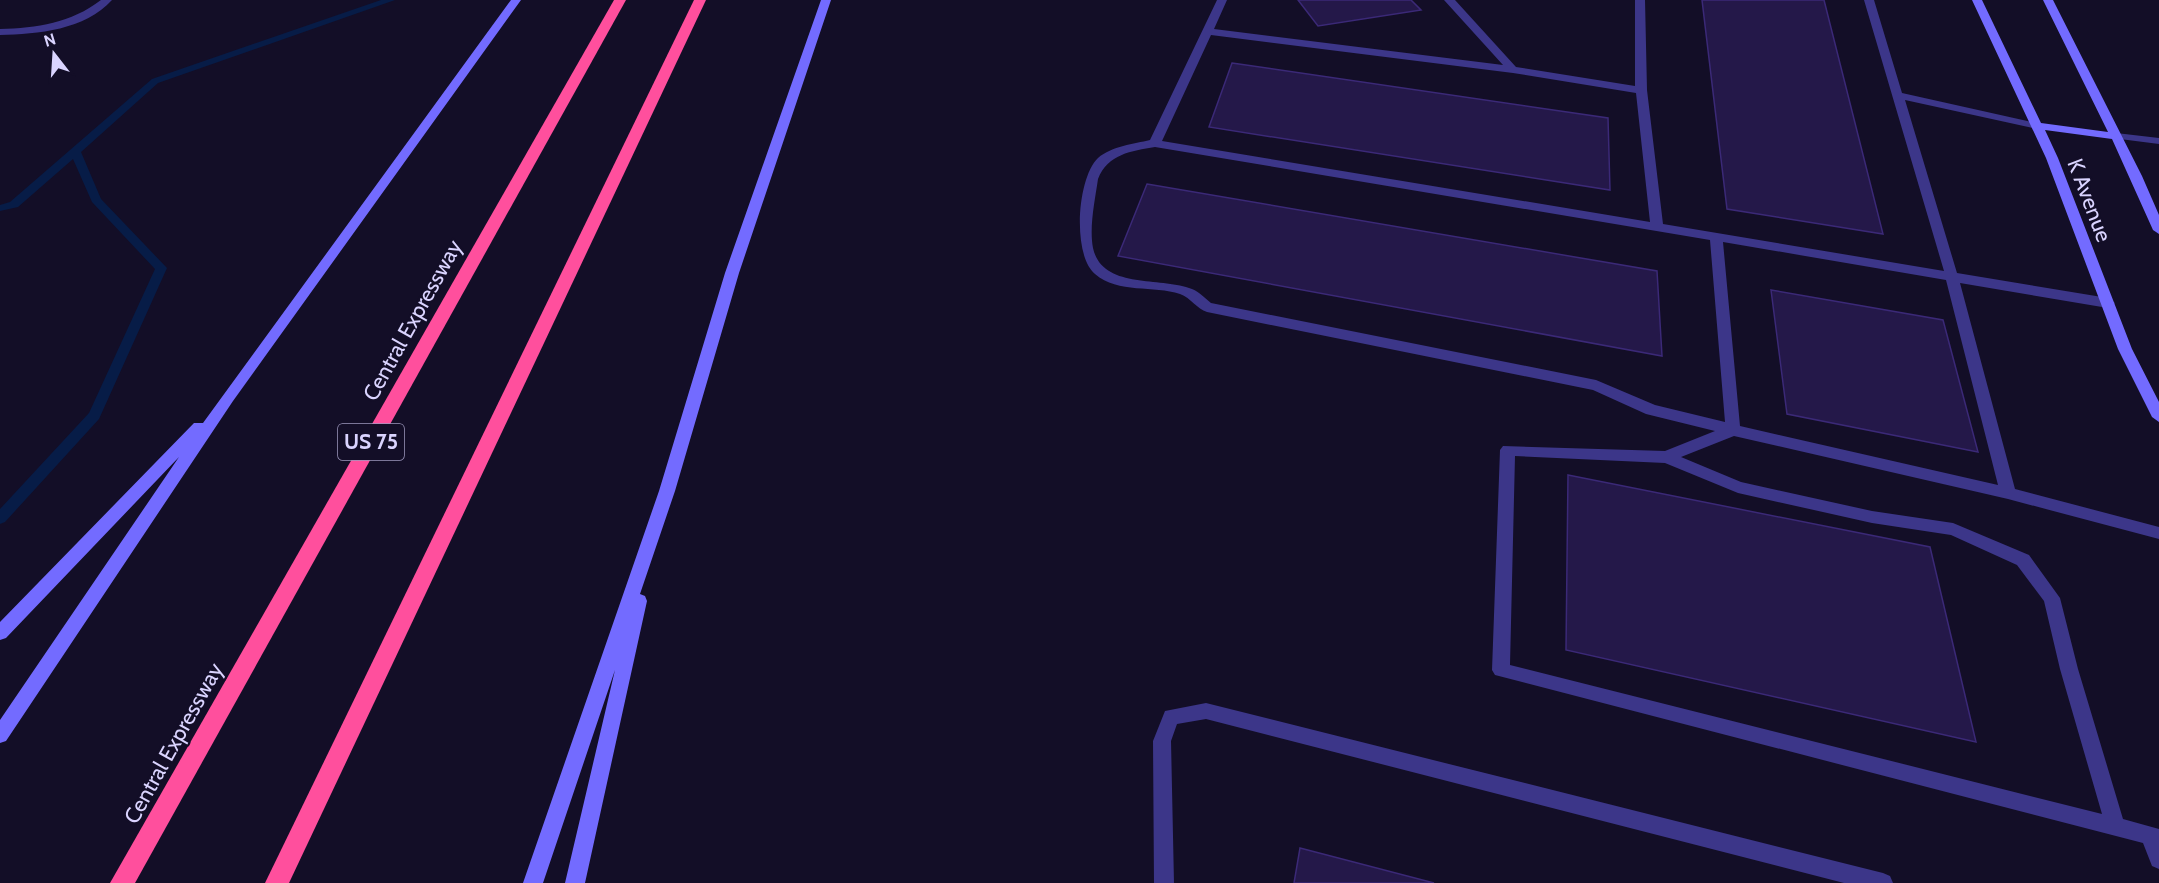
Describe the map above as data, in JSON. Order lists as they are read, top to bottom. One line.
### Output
{"streets":{"highway":["Central Expressway","US 75"],"main road":["K Avenue"]},"north":"top"}
